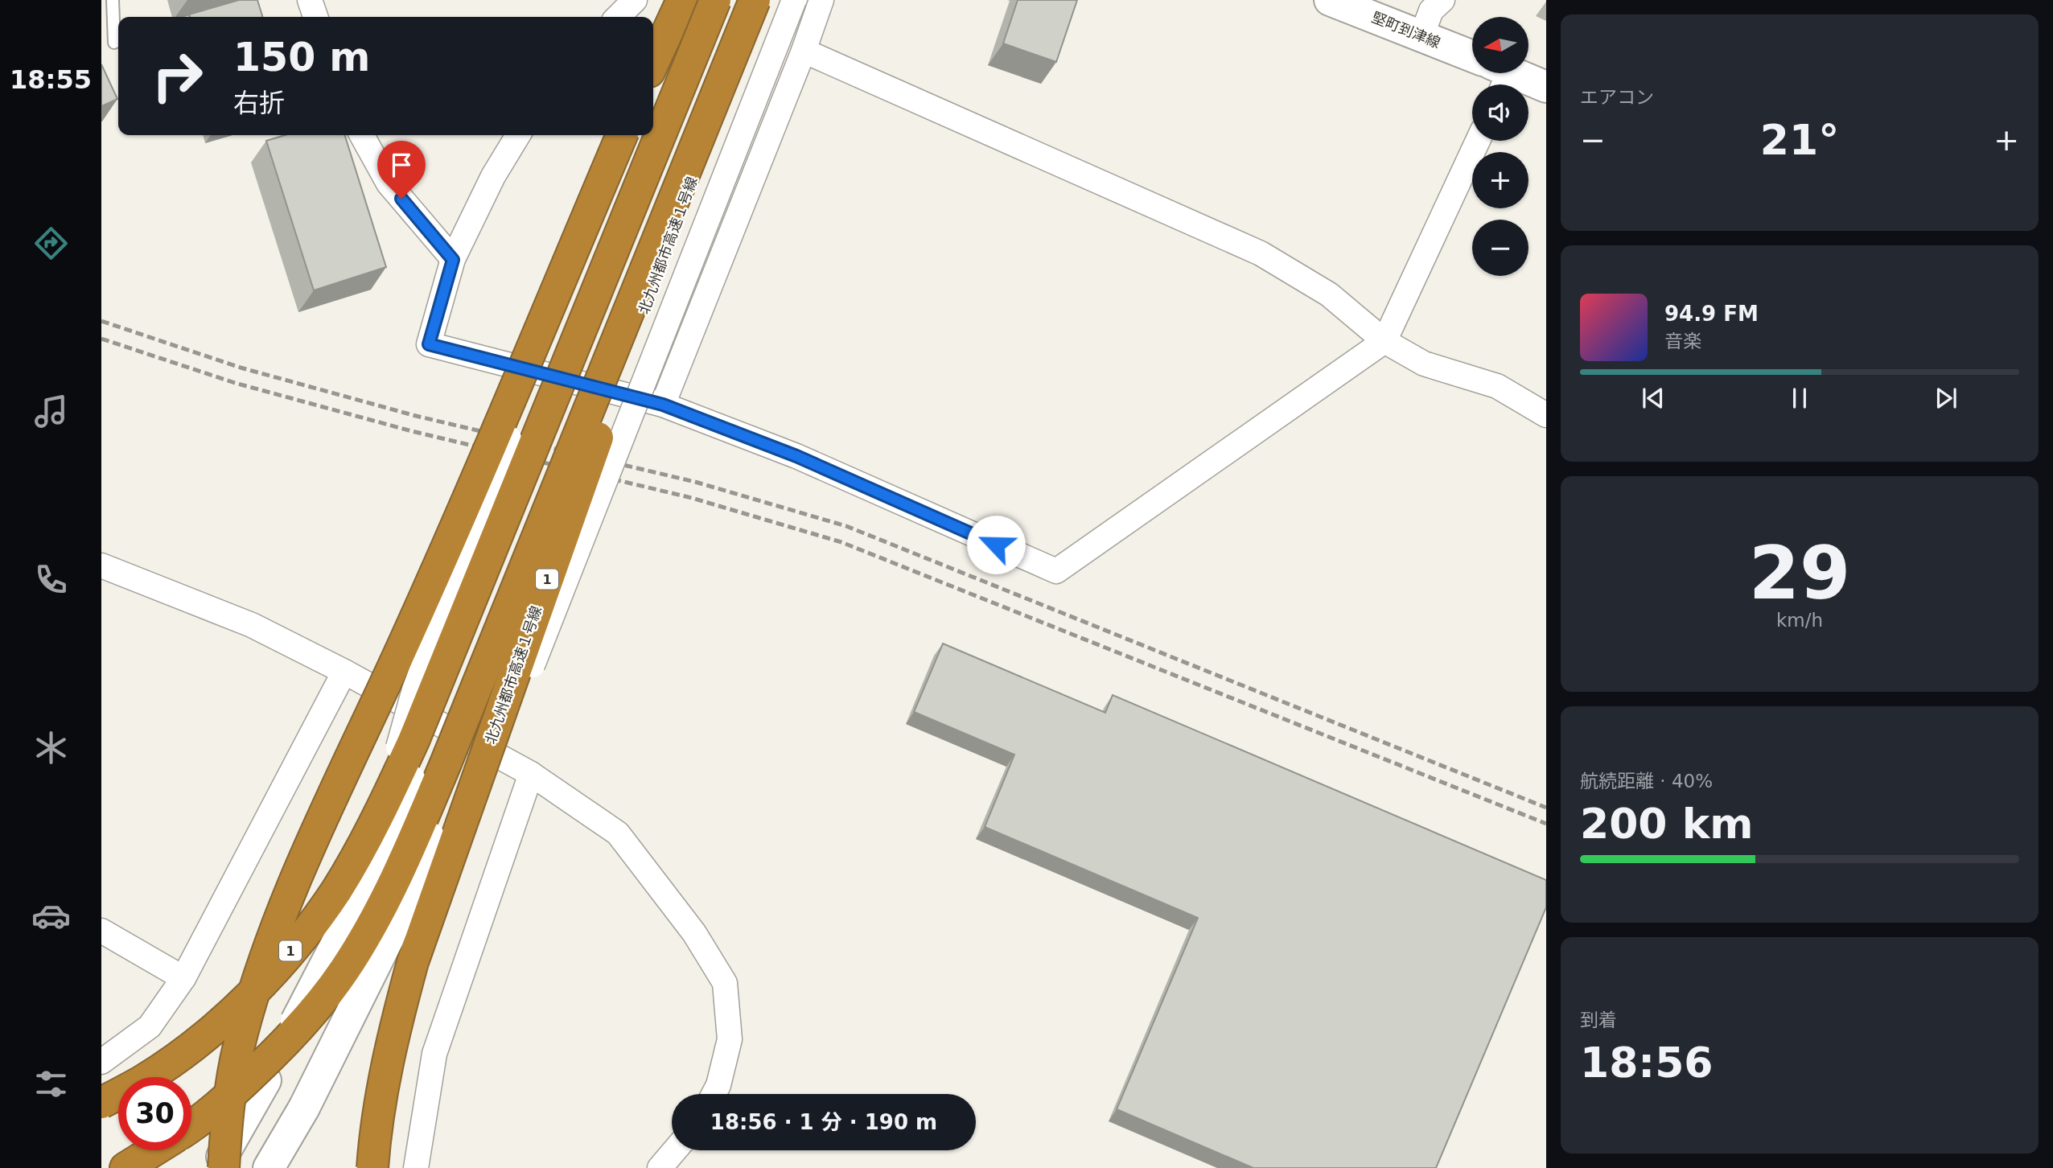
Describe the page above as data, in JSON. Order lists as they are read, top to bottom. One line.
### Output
{"streets":{"highway":["北九州都市高速１号線","1"],"street":["堅町到津線"]},"north":"left","page":{"tabs":"18:55","tile":["エアコン",["29","km/h"],["航続距離 · 40%","200 km"],["到着","18:56"]],"map_buttons":["+","−"],"turn":["150 m","右折"],"heat":["−","21°","+"],"song":["94.9 FM","音楽"],"limit":"30","trip":"18:56 · 1 分 · 190 m"}}
